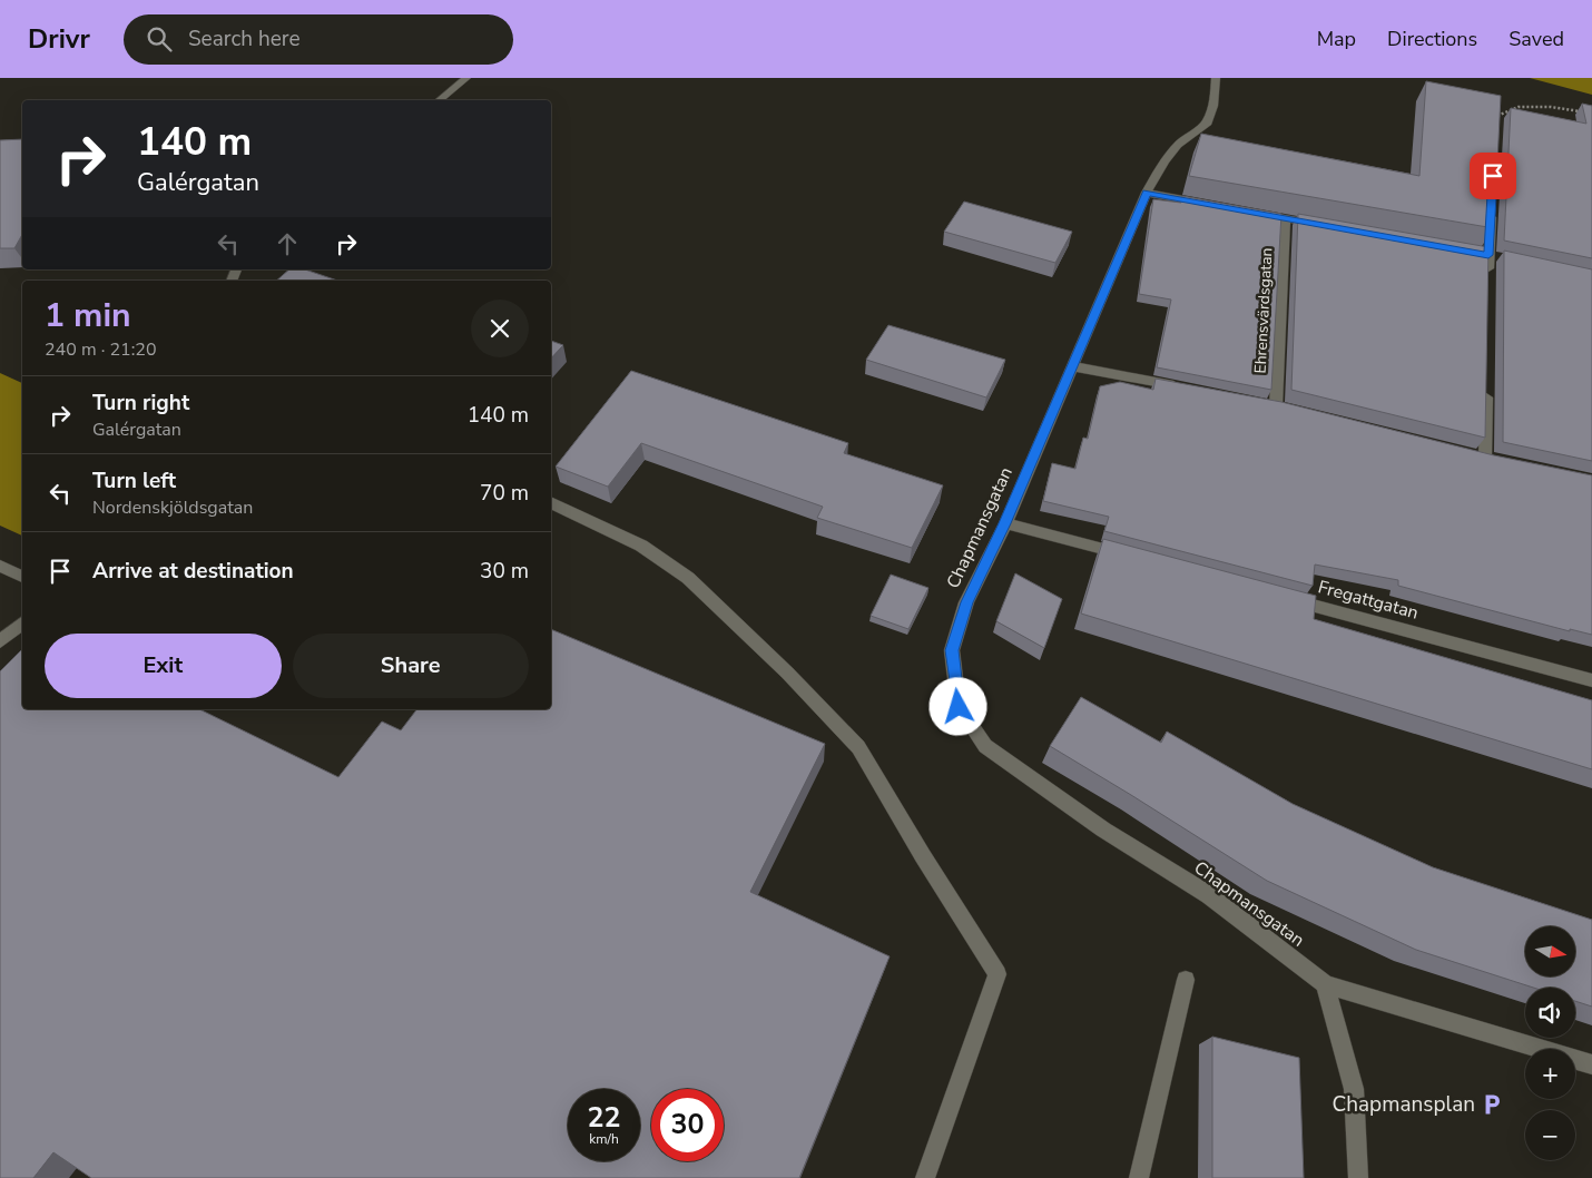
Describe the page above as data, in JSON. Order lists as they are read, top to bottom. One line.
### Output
{"streets":{"street":["Ehrensvärdsgatan","Chapmansgatan","Fregattgatan"]},"places":{"parking":["Chapmansplan"]},"north":"right","page":{"header":"Drivr","search":"Search here","nav":["Map","Directions","Saved"],"turn":["140 m","Galérgatan"],"heading":["1 min","240 m · 21:20"],"list":[{"name":"Turn right","note":"Galérgatan","value":"140 m"},{"name":"Turn left","note":"Nordenskjöldsgatan","value":"70 m"},{"name":"Arrive at destination","value":"30 m"}],"buttons":["Exit","Share"],"map_buttons":["+","−"],"speed":"22 km/h","limit":"30"}}
